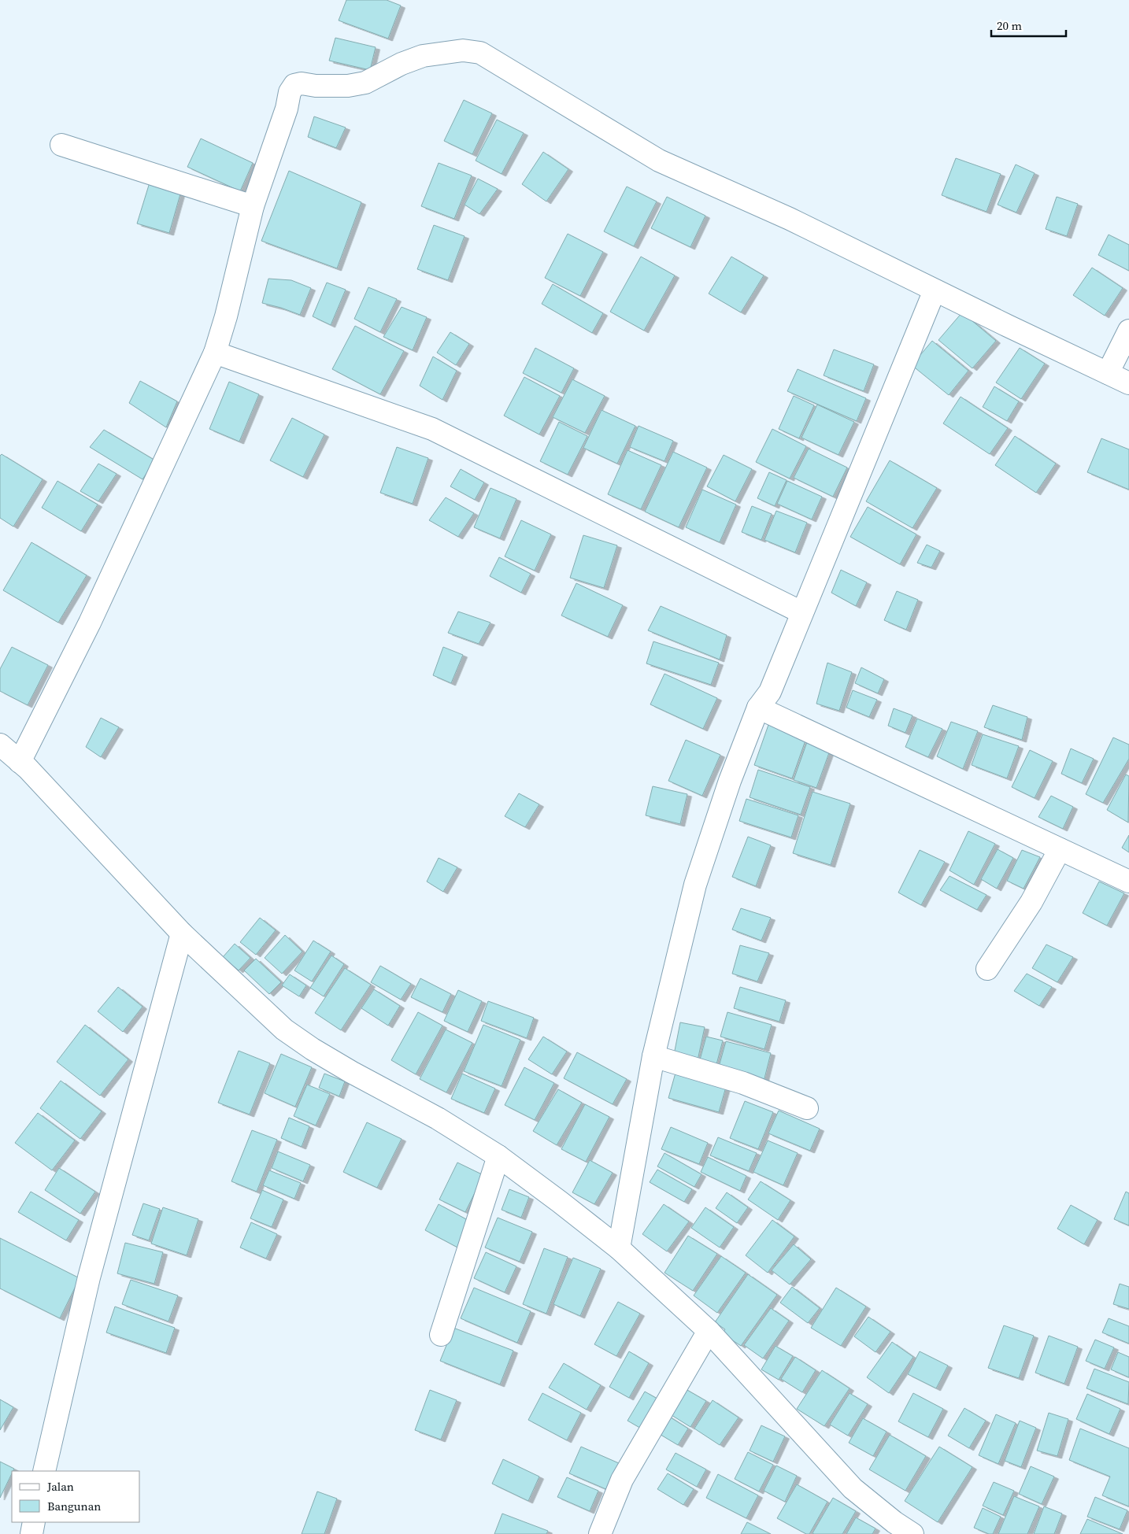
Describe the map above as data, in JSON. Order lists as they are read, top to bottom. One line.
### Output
{"legend":["Jalan","Bangunan"],"scale_bar":"20 m"}
